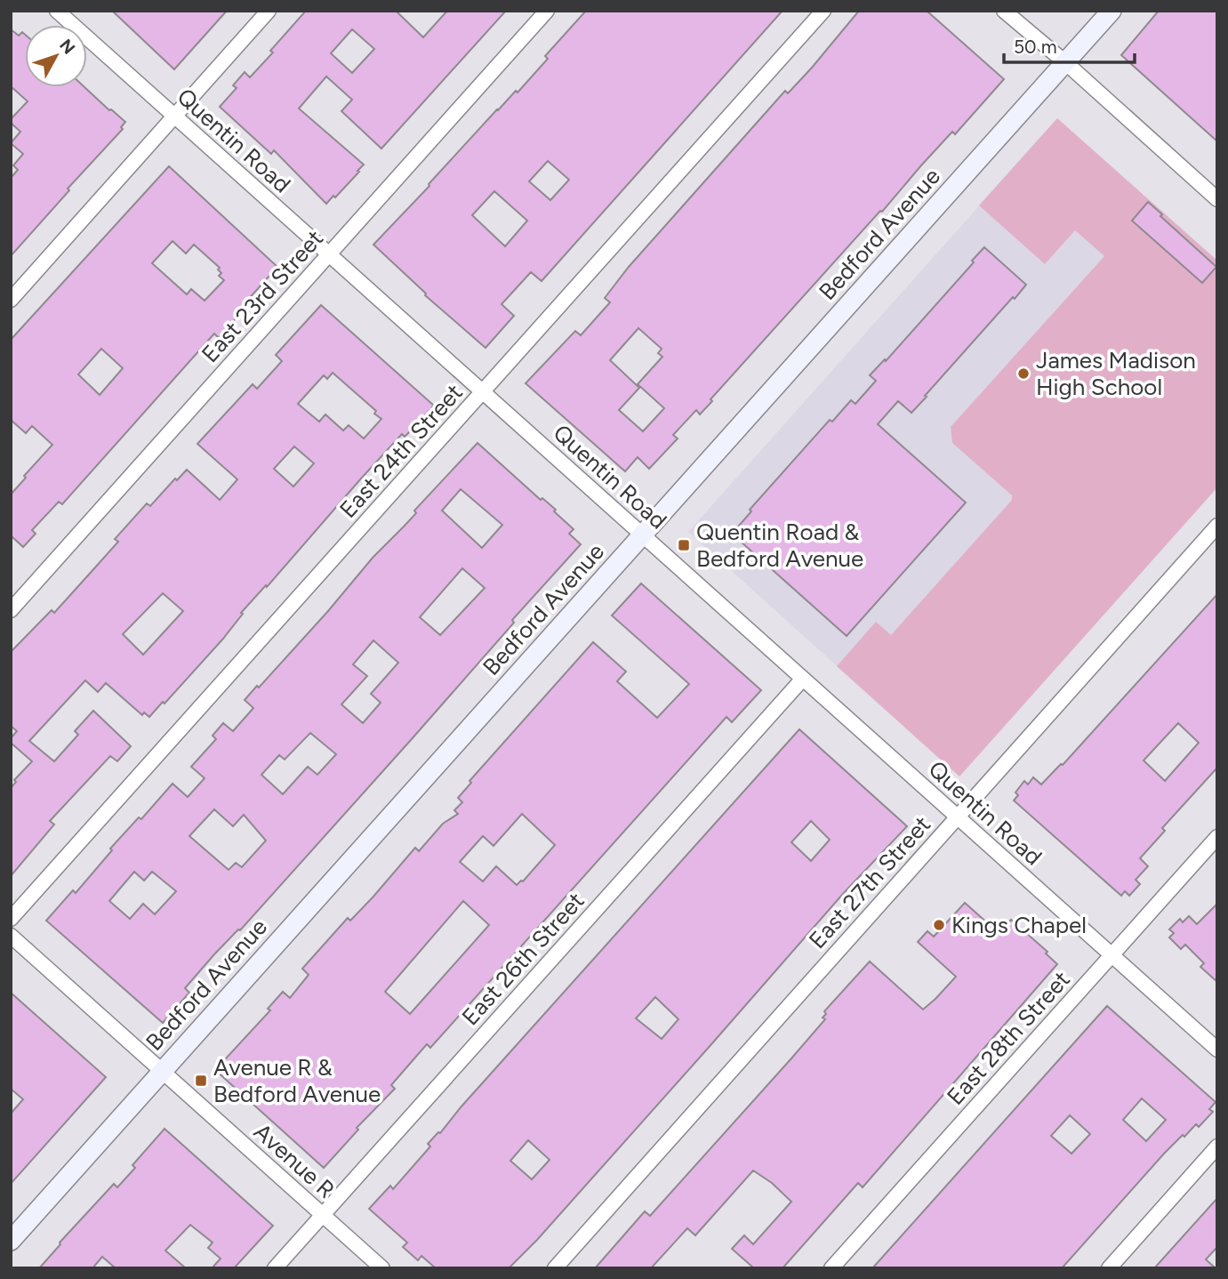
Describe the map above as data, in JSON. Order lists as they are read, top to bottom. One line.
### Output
{"streets":{"main road":["Bedford Avenue"],"street":["Quentin Road","East 23rd Street","East 24th Street","East 27th Street","East 26th Street","East 28th Street","Avenue R"]},"crossings":[["Quentin Road","Bedford Avenue"],["Quentin Road","East 23rd Street"],["Quentin Road","East 24th Street"],["Quentin Road","East 27th Street"],["Quentin Road","East 26th Street"],["Quentin Road","East 28th Street"],["Bedford Avenue","Avenue R"],["East 26th Street","Avenue R"]],"places":{"other":["James Madison High School","Kings Chapel"],"transit":["Quentin Road & Bedford Avenue","Avenue R & Bedford Avenue"]},"scale_bar":"50 m","north":"top right"}
